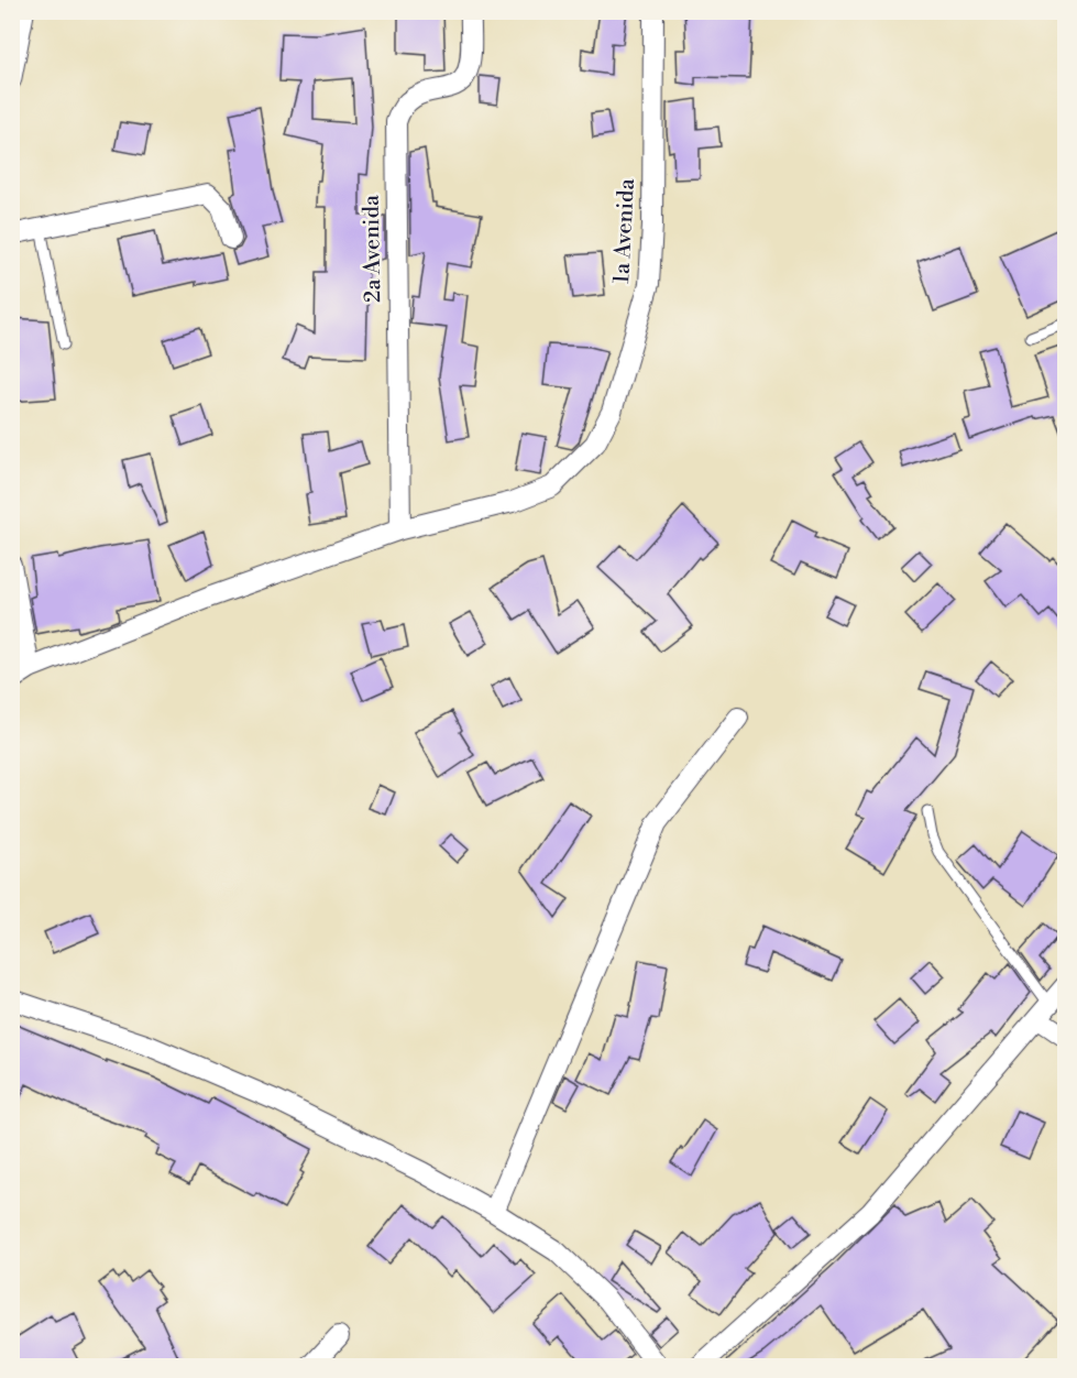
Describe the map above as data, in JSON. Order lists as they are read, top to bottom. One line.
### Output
{"streets":{"street":["1a Avenida","2a Avenida"]},"crossings":[["1a Avenida","2a Avenida"]]}
